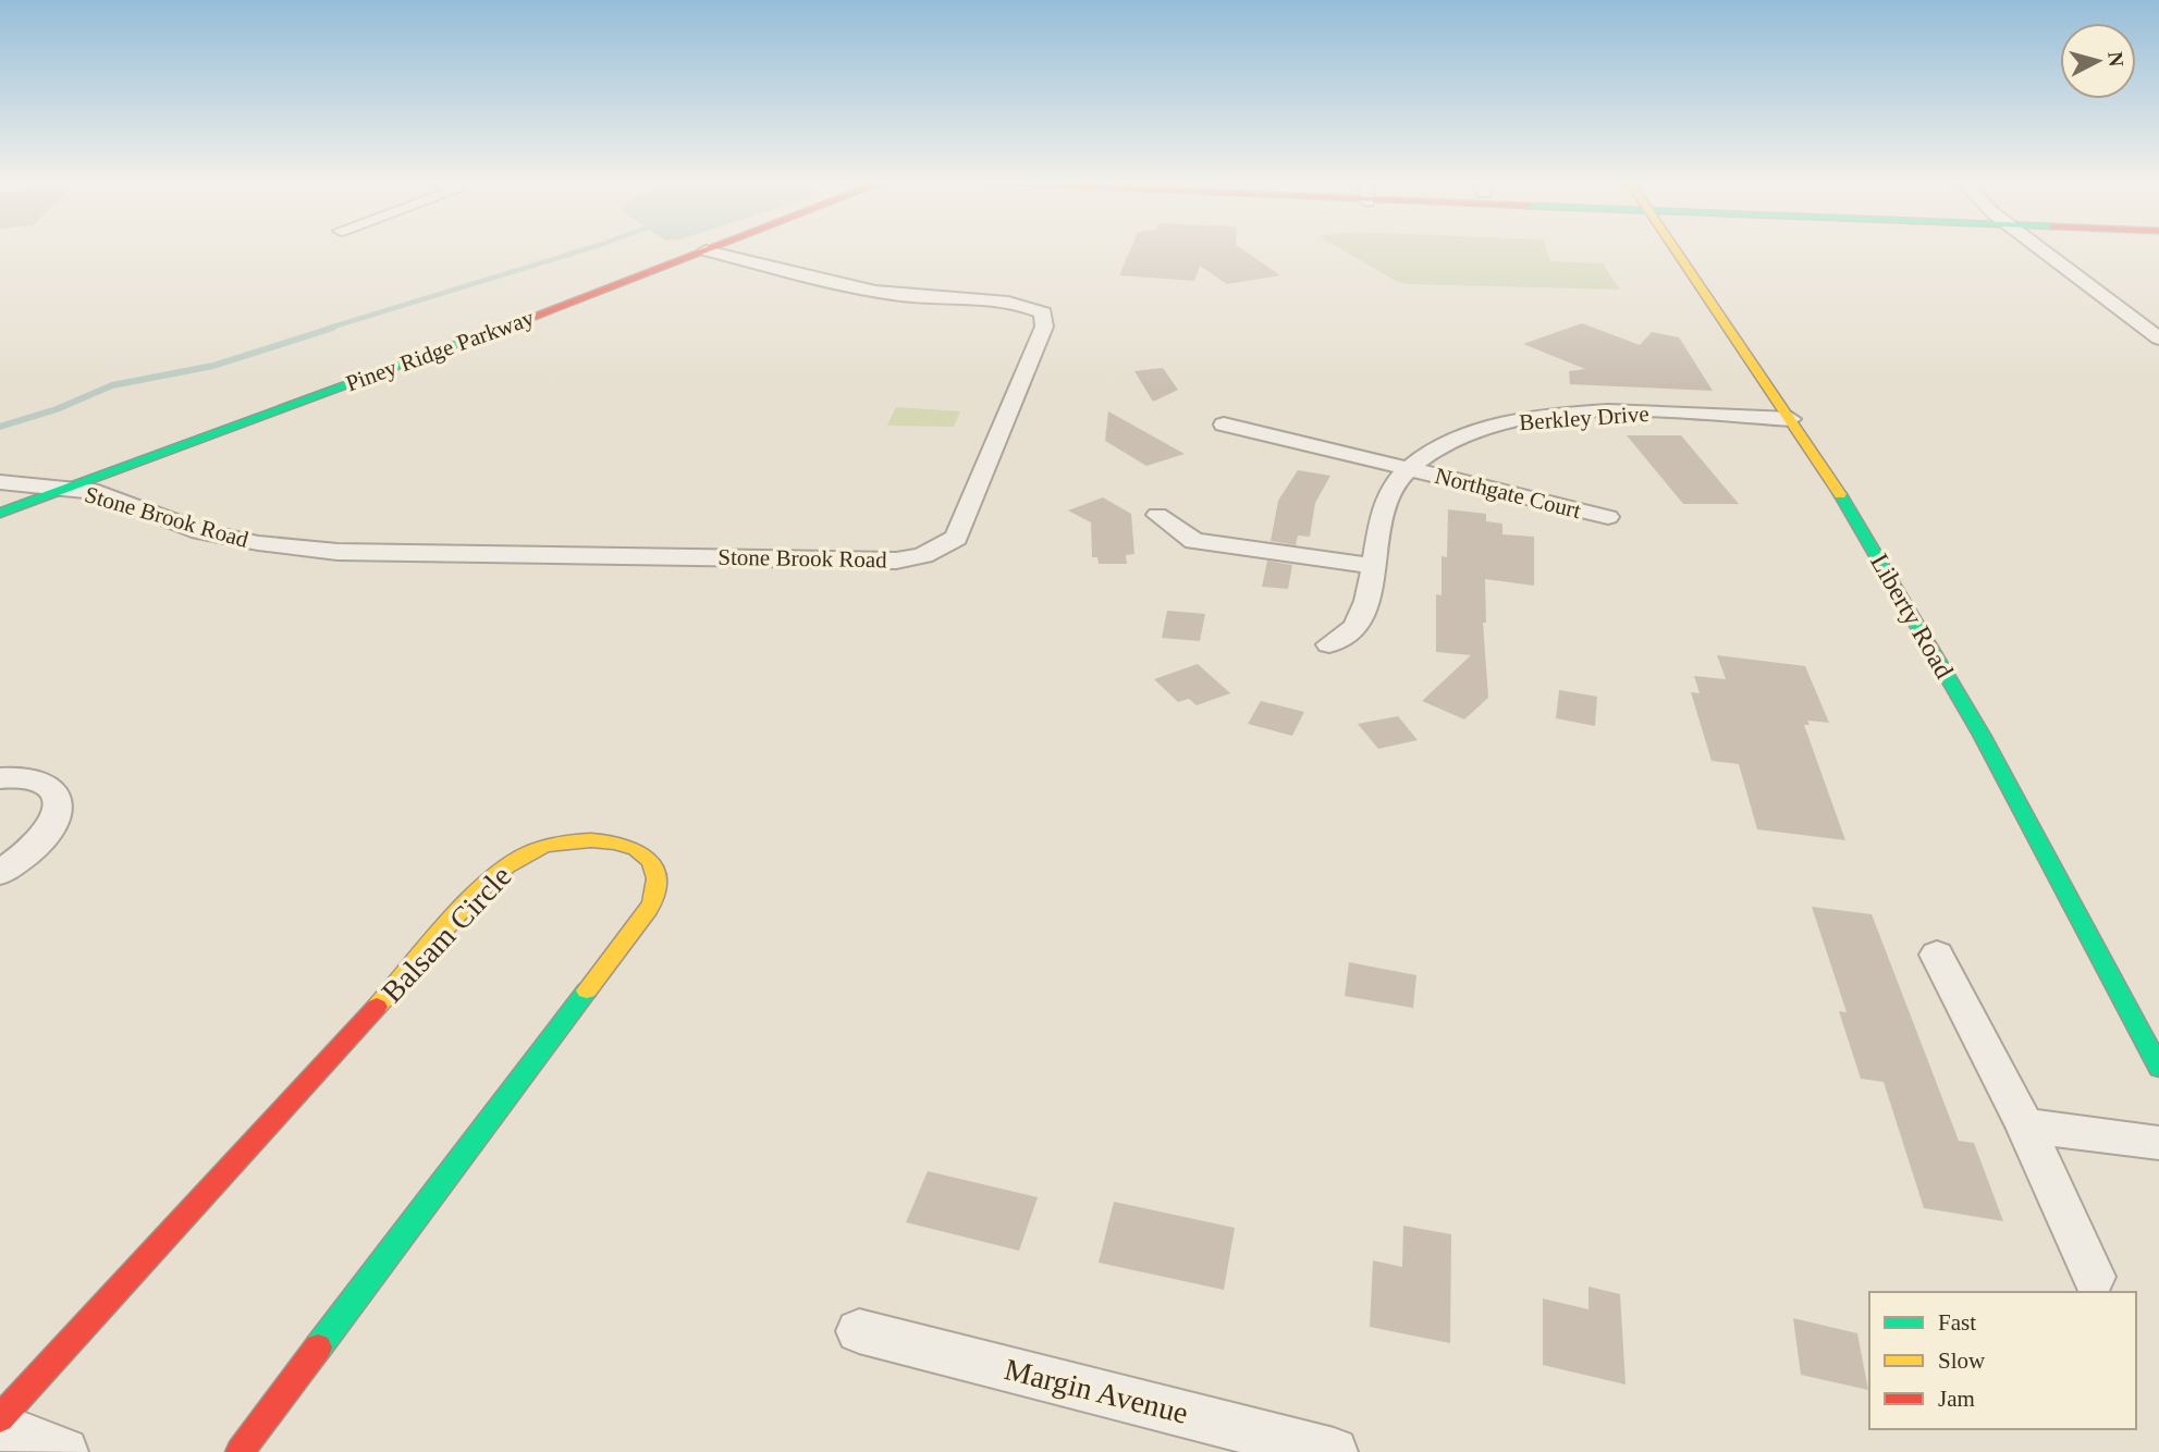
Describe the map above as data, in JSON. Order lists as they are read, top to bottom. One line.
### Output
{"streets":{"street":["Piney Ridge Parkway","Berkley Drive","Northgate Court","Stone Brook Road","Liberty Road","Balsam Circle","Margin Avenue"]},"crossings":[["Piney Ridge Parkway","Stone Brook Road"],["Berkley Drive","Northgate Court"],["Berkley Drive","Liberty Road"]],"legend":["Fast","Slow","Jam"],"north":"right"}
